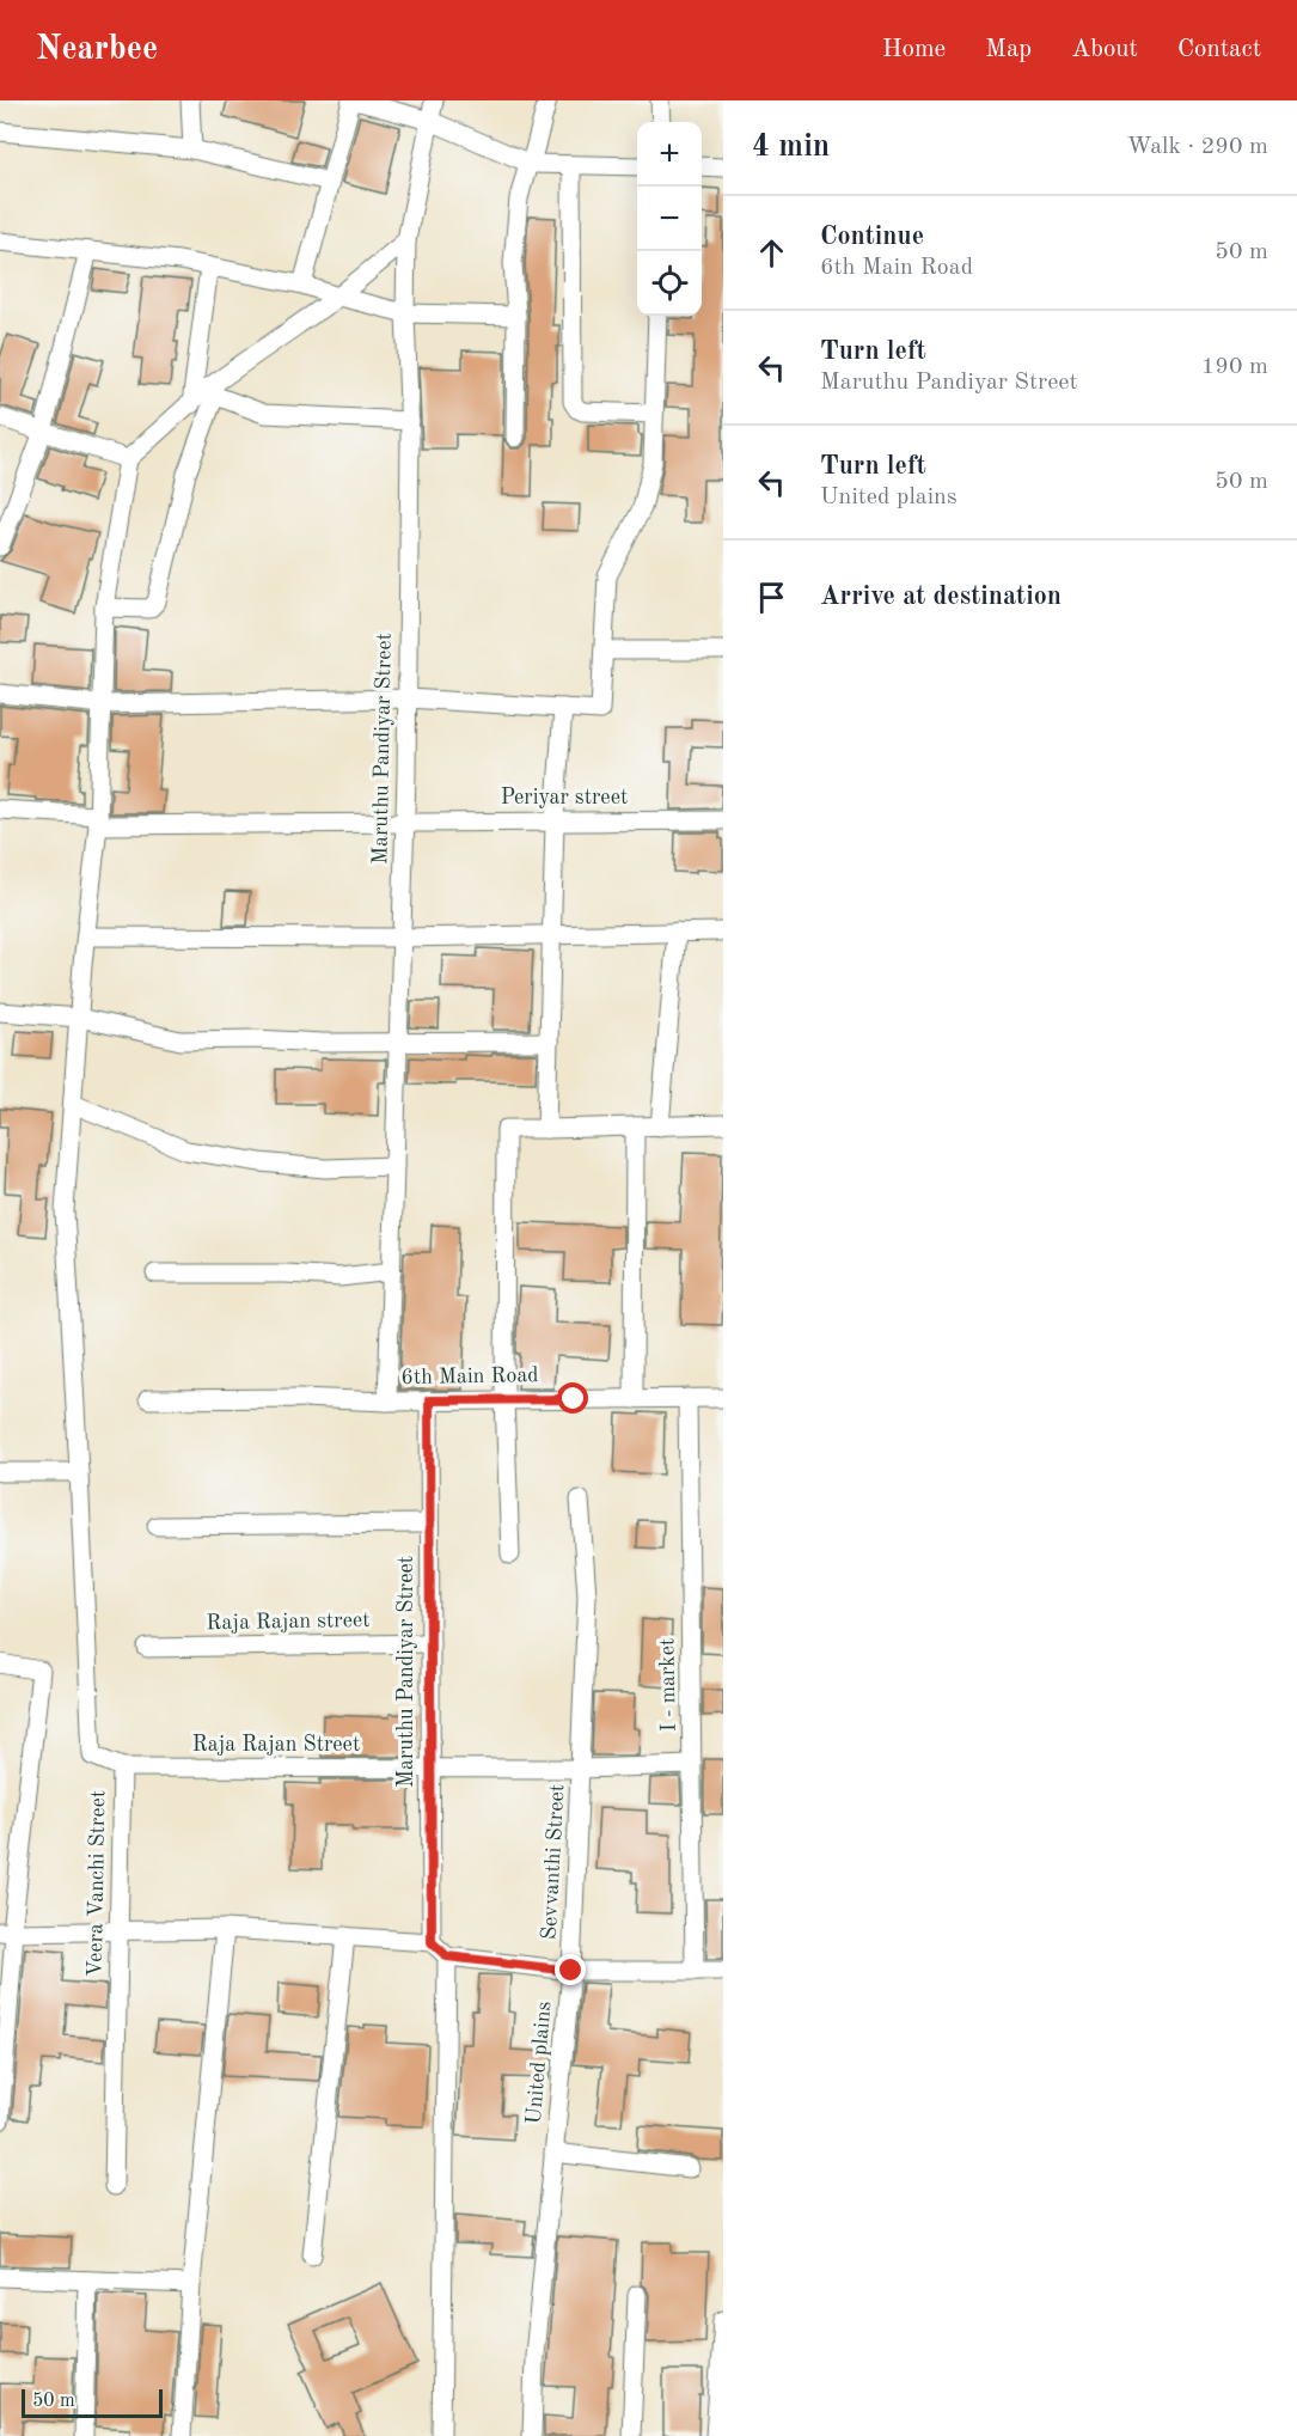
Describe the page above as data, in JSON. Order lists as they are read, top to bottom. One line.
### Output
{"streets":{"street":["Maruthu Pandiyar Street","Periyar street","6th Main Road","Raja Rajan street","I - market","Raja Rajan Street","Sevvanthi Street","Veera Vanchi Street","United plains"]},"crossings":[["Maruthu Pandiyar Street","Periyar street"],["Maruthu Pandiyar Street","6th Main Road"],["Maruthu Pandiyar Street","Raja Rajan street"],["Maruthu Pandiyar Street","Raja Rajan Street"],["6th Main Road","I - market"],["I - market","Sevvanthi Street"],["Raja Rajan Street","Sevvanthi Street"],["Raja Rajan Street","Veera Vanchi Street"],["Sevvanthi Street","United plains"]],"scale_bar":"50 m","page":{"header":"Nearbee","nav":["Home","Map","About","Contact"],"heading":["4 min","Walk · 290 m"],"map_buttons":["+","−"],"list":[["Continue","6th Main Road","50 m"],["Turn left","Maruthu Pandiyar Street","190 m"],["Turn left","United plains","50 m"],"Arrive at destination"],"scale":"50 m"}}
